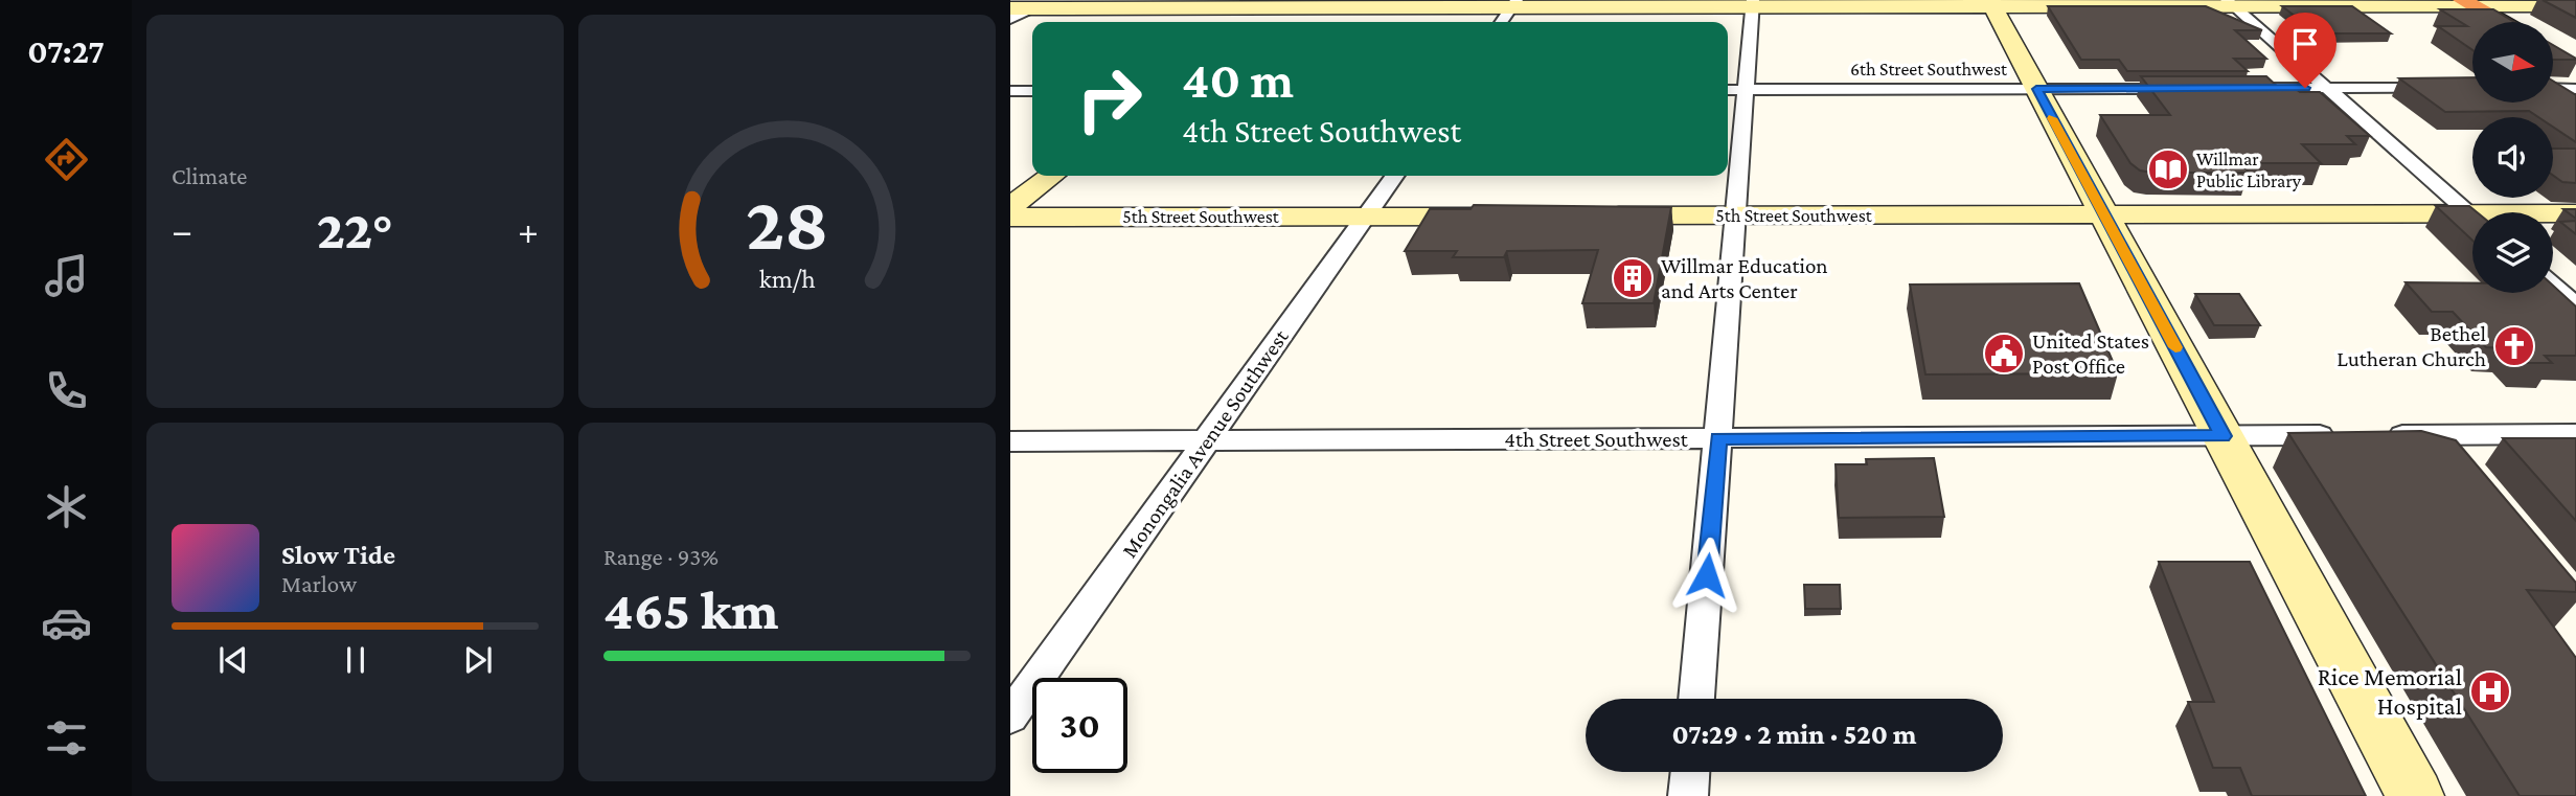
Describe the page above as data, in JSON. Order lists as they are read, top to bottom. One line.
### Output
{"streets":{"street":["6th Street Southwest","5th Street Southwest","4th Street Southwest","Monongalia Avenue Southwest"]},"crossings":[["5th Street Southwest","Monongalia Avenue Southwest"],["4th Street Southwest","Monongalia Avenue Southwest"]],"places":{"library":["Willmar Public Library"],"building":["Willmar Education and Arts Center"],"church":["Bethel Lutheran Church"],"public building":["United States Post Office"],"hospital":["Rice Memorial Hospital"]},"north":"right","page":{"tabs":"07:27","tile":["Climate",["Range · 93%","465 km"]],"turn":["40 m","4th Street Southwest"],"heat":["−","22°","+"],"song":["Slow Tide","Marlow"],"limit":"30","trip":"07:29 · 2 min · 520 m","gauge":["28","km/h"]}}
